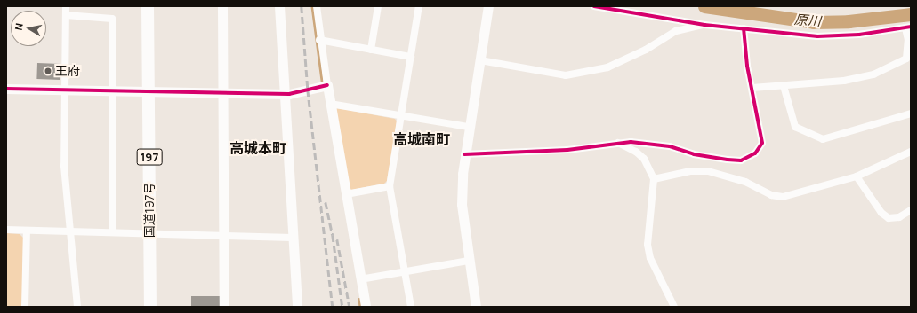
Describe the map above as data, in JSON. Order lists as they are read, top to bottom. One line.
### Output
{"streets":{"highway":["197","国道197号"]},"districts":["高城南町","高城本町"],"water":["原川"],"places":["王府"],"north":"left"}
